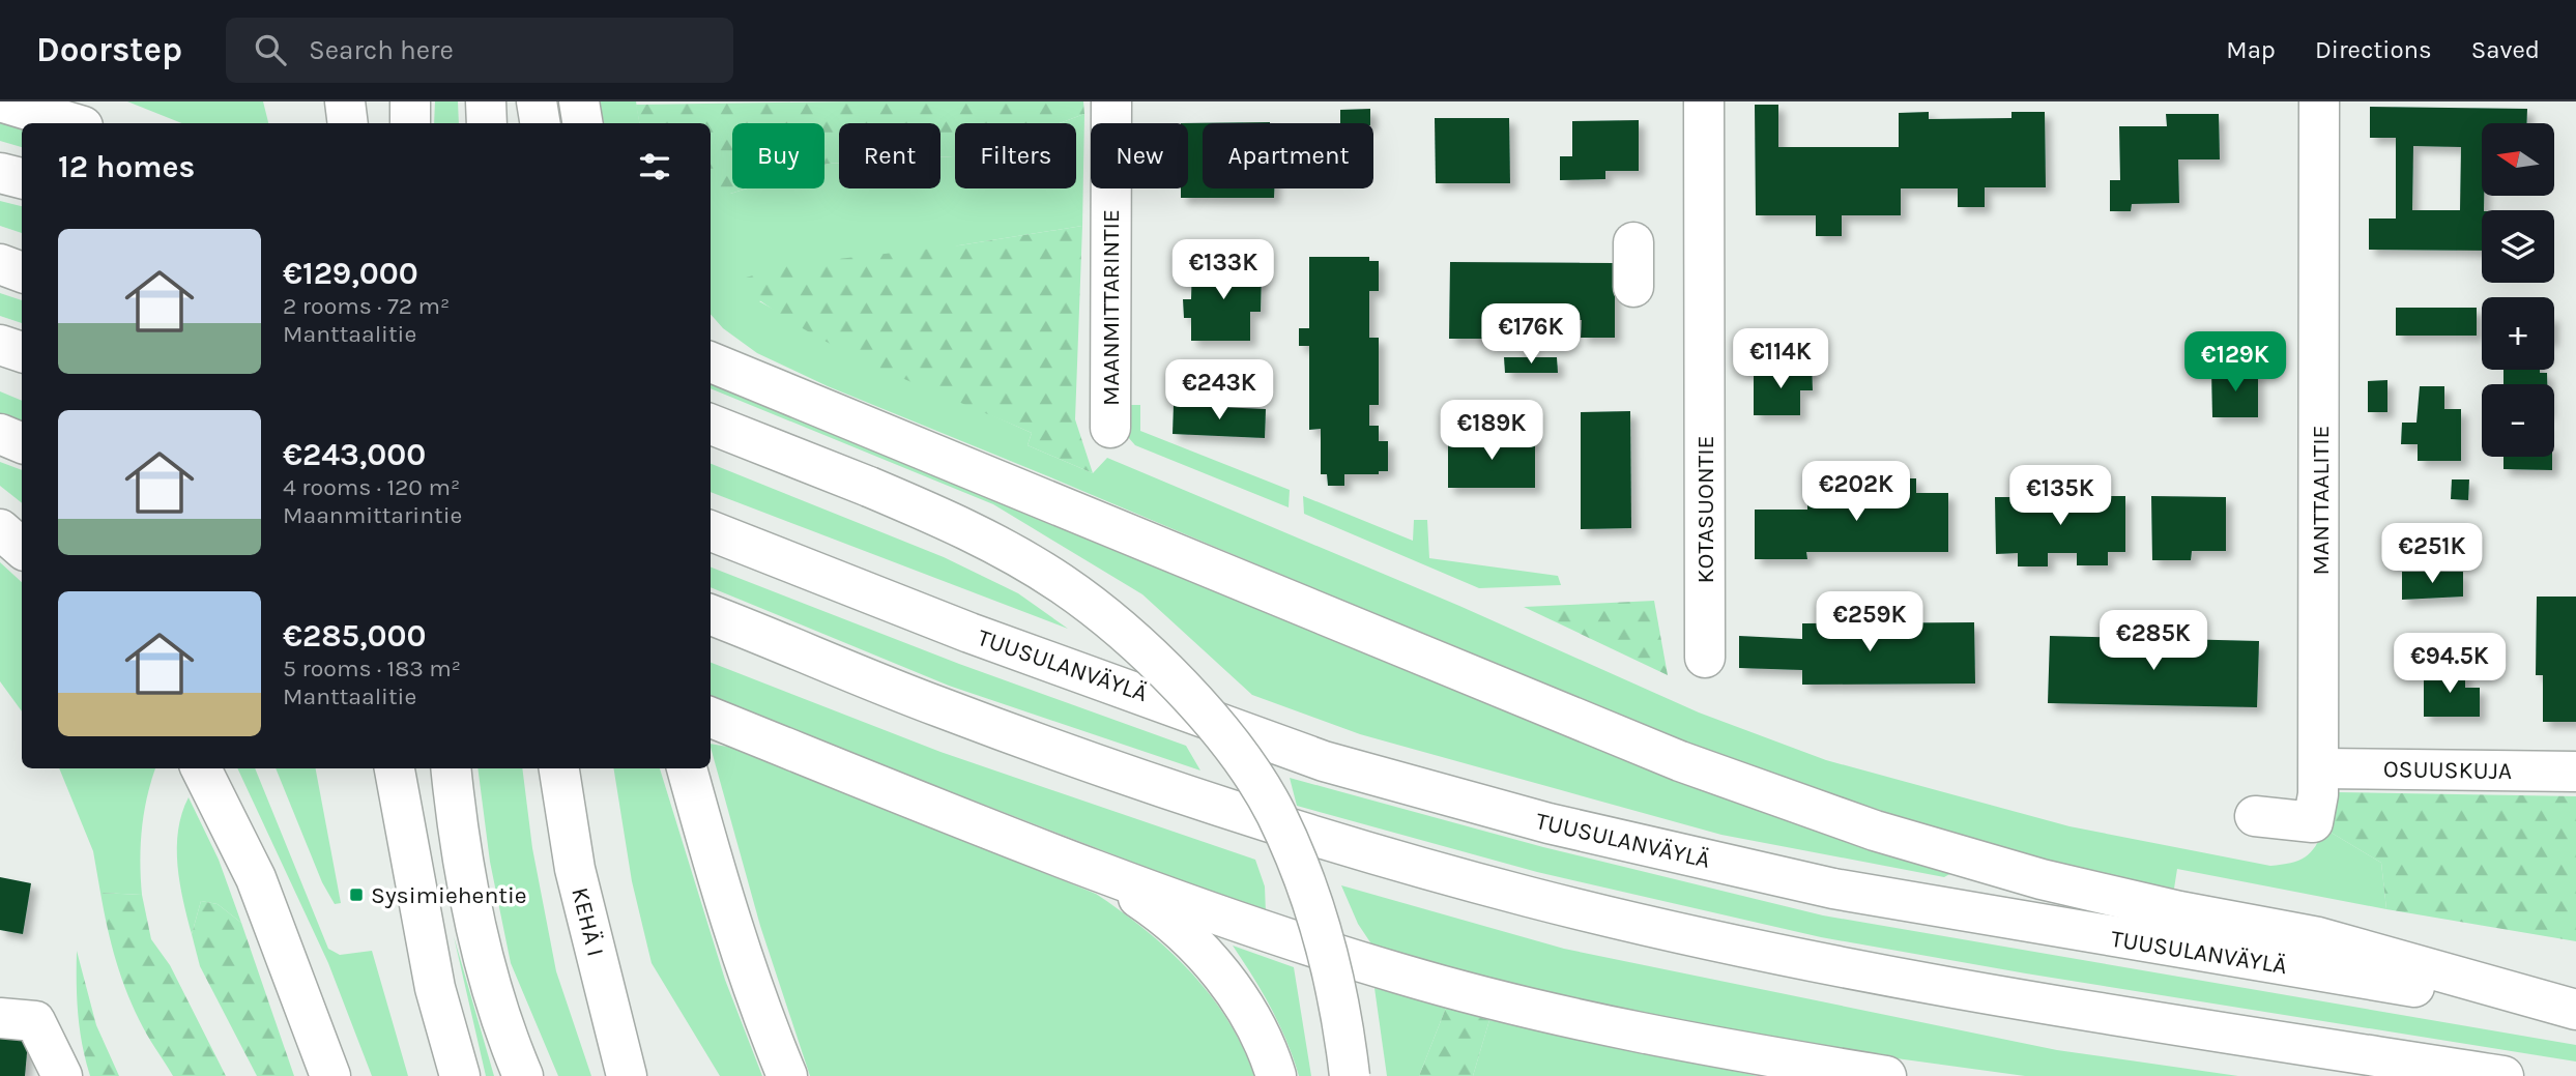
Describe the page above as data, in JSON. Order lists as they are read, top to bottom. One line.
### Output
{"streets":{"main road":["MAANMITTARINTIE","MANTTAALITIE","KOTASUONTIE","TUUSULANVÄYLÄ","OSUUSKUJA","KEHÄ I"]},"crossings":[["MANTTAALITIE","OSUUSKUJA"]],"places":{"transit":["Sysimiehentie"]},"north":"left","page":{"header":"Doorstep","search":"Search here","nav":["Map","Directions","Saved"],"map_buttons":["+","−"],"chip":["Buy","Rent","Filters","New","Apartment"],"heading":"12 homes","list":[{"name":"€129,000","note":"2 rooms · 72 m² · Manttaalitie"},{"name":"€243,000","note":"4 rooms · 120 m² · Maanmittarintie"},{"name":"€285,000","note":"5 rooms · 183 m² · Manttaalitie"}],"price":["€133K","€176K","€114K","€129K","€243K","€189K","€202K","€135K","€251K","€259K","€285K","€94.5K"]}}
